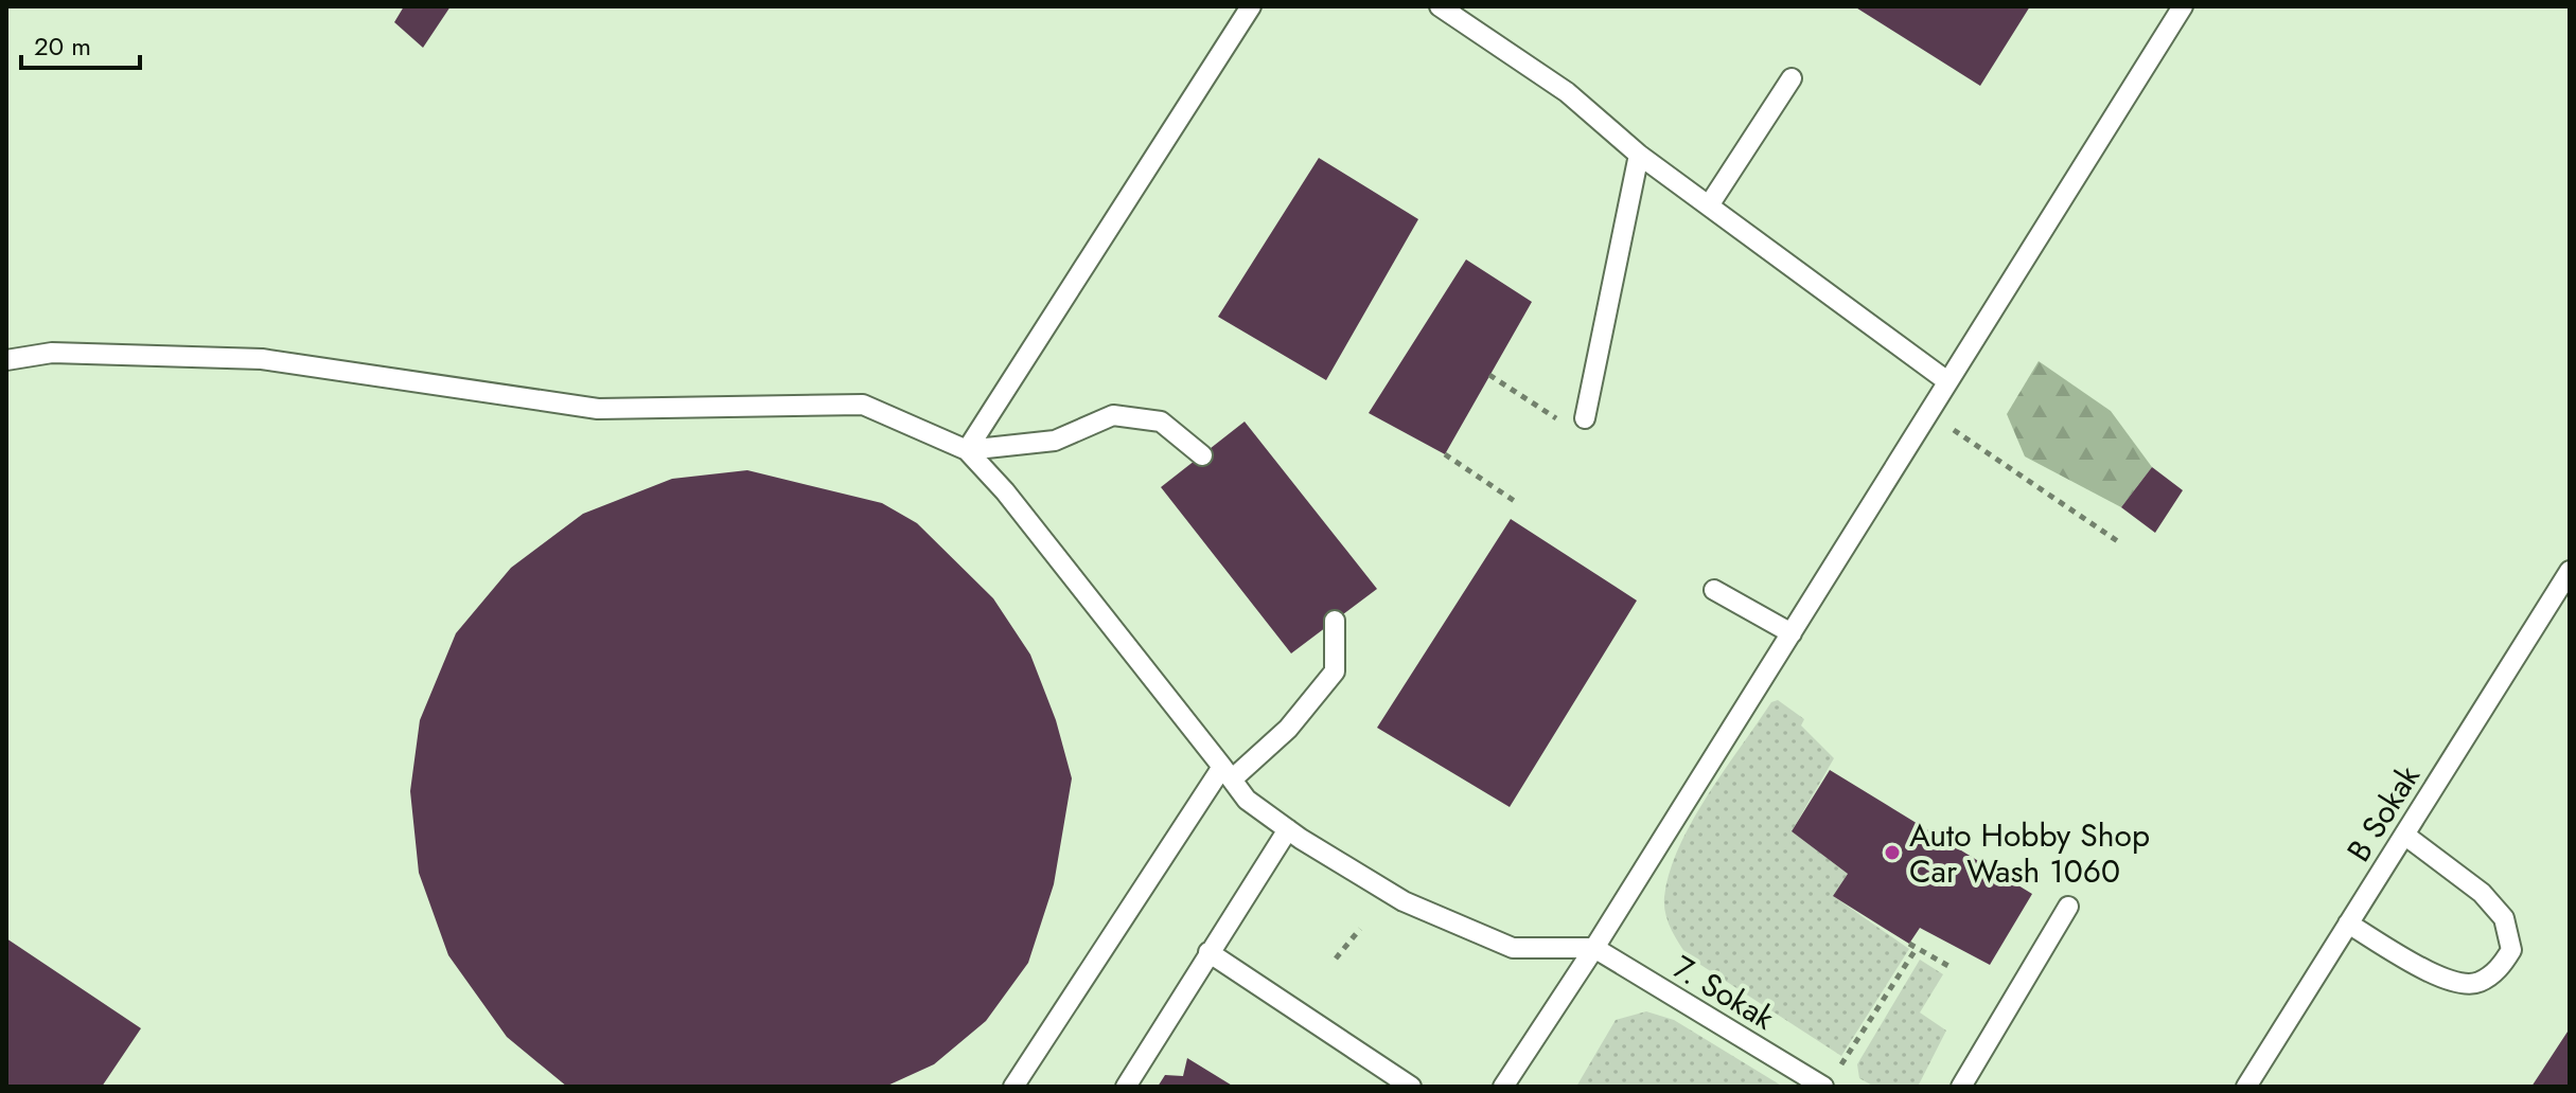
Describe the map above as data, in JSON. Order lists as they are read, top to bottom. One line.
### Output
{"streets":{"lane":["B Sokak","7. Sokak"]},"places":["Auto Hobby Shop Car Wash 1060"],"scale_bar":"20 m"}
